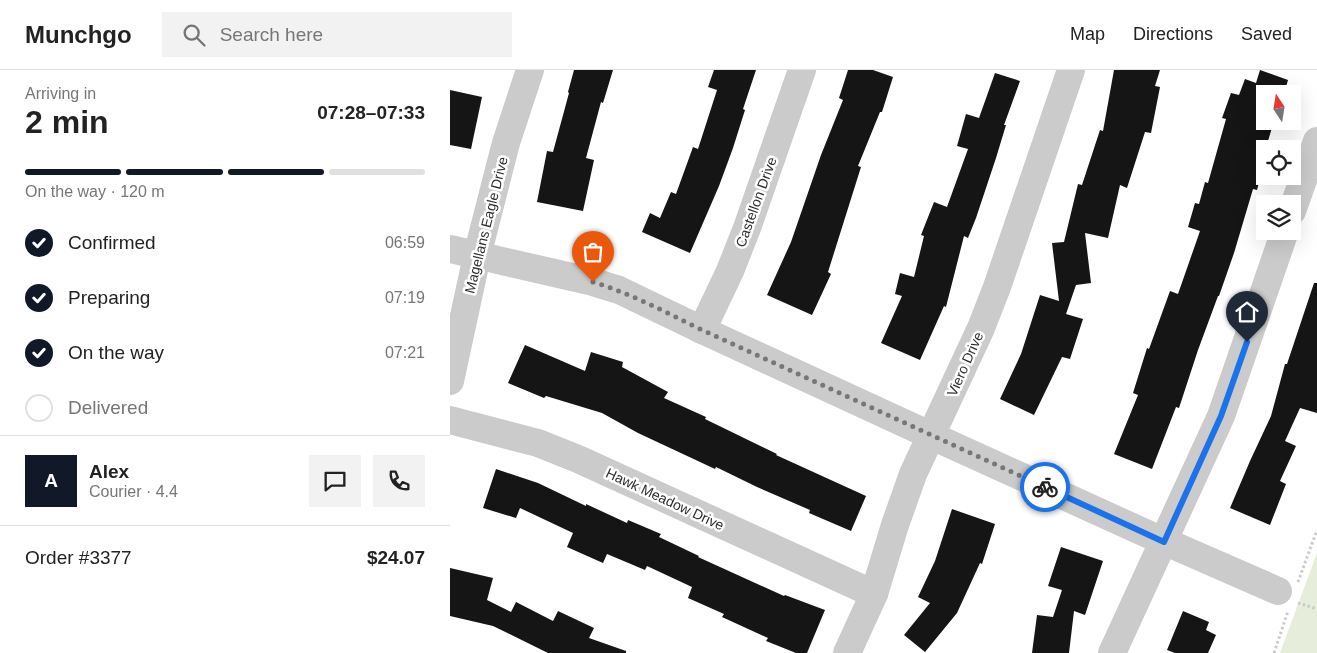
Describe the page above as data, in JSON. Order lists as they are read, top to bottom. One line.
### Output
{"streets":{"street":["Castellon Drive","Magellans Eagle Drive","Viero Drive","Hawk Meadow Drive"]},"crossings":[["Viero Drive","Hawk Meadow Drive"]],"north":"top","page":{"header":"Munchgo","search":"Search here","nav":["Map","Directions","Saved"],"heading":["2 min","Arriving in","07:28–07:33"],"panel":["Alex","Courier · 4.4","Order #3377","$24.07"],"bar":"On the way · 120 m","list":[["Confirmed","06:59"],["Preparing","07:19"],["On the way","07:21"],"Delivered"],"round":"A"}}
